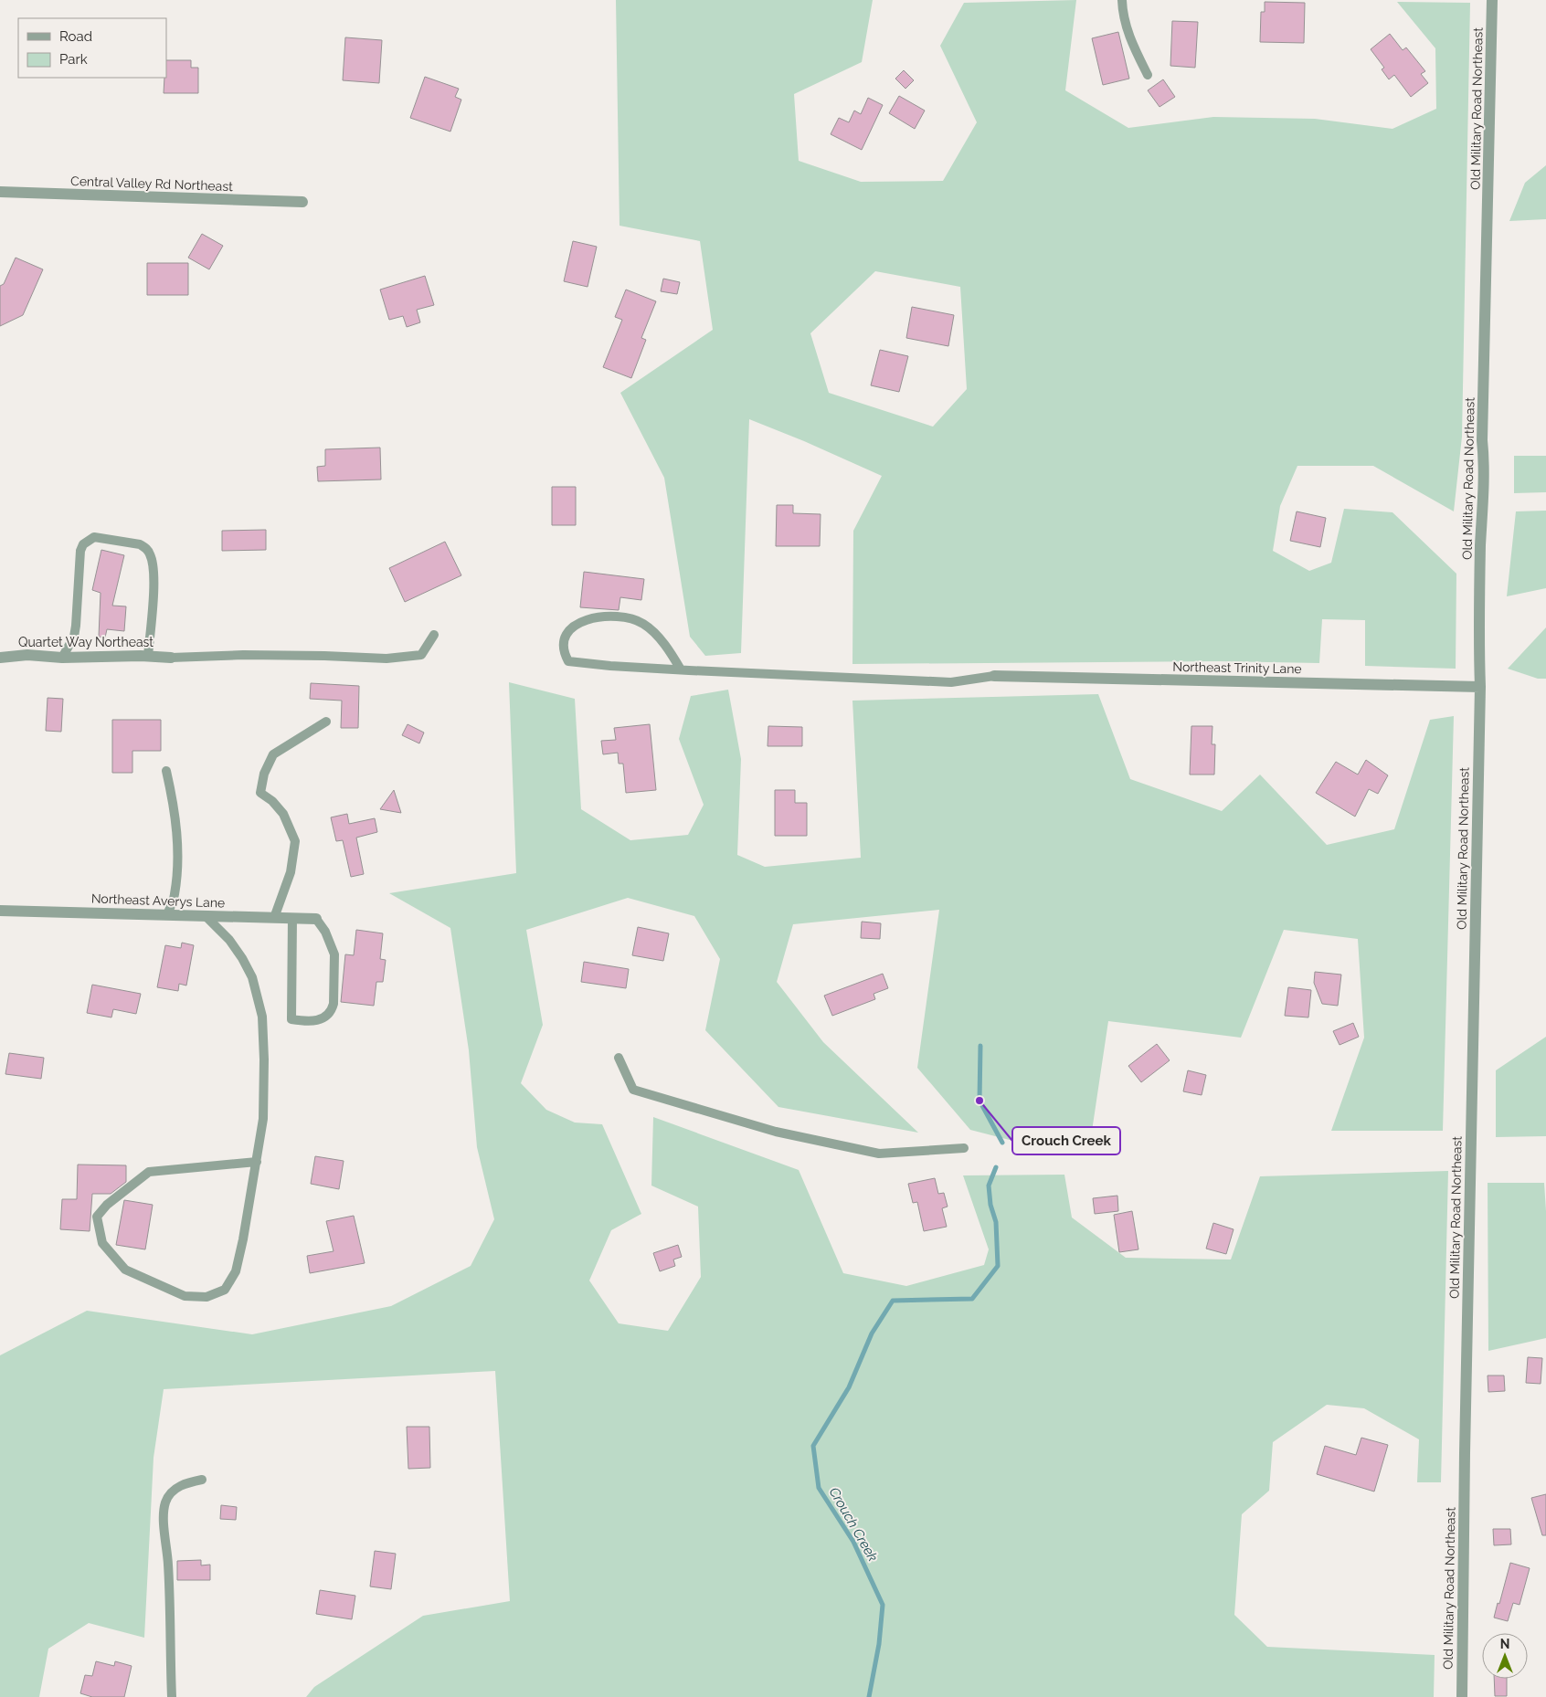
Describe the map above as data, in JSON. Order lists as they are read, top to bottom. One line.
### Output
{"streets":{"street":["Old Military Road Northeast","Central Valley Rd Northeast","Quartet Way Northeast","Northeast Trinity Lane","Northeast Averys Lane"]},"crossings":[["Old Military Road Northeast","Northeast Trinity Lane"]],"water":["Crouch Creek"],"places":["Crouch Creek"],"legend":["Road","Park"],"north":"top"}
